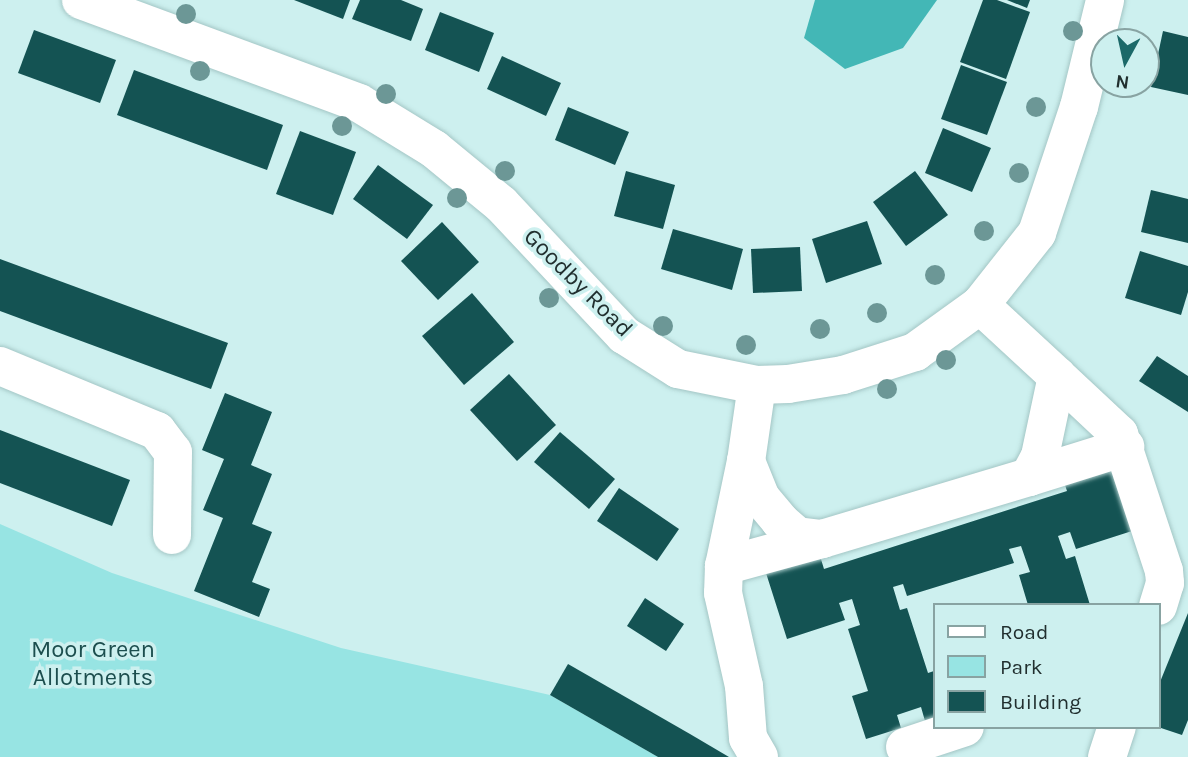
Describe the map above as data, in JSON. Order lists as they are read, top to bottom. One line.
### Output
{"streets":{"street":["Goodby Road"]},"parks":["Moor Green Allotments"],"legend":["Road","Park","Building"],"north":"bottom"}
